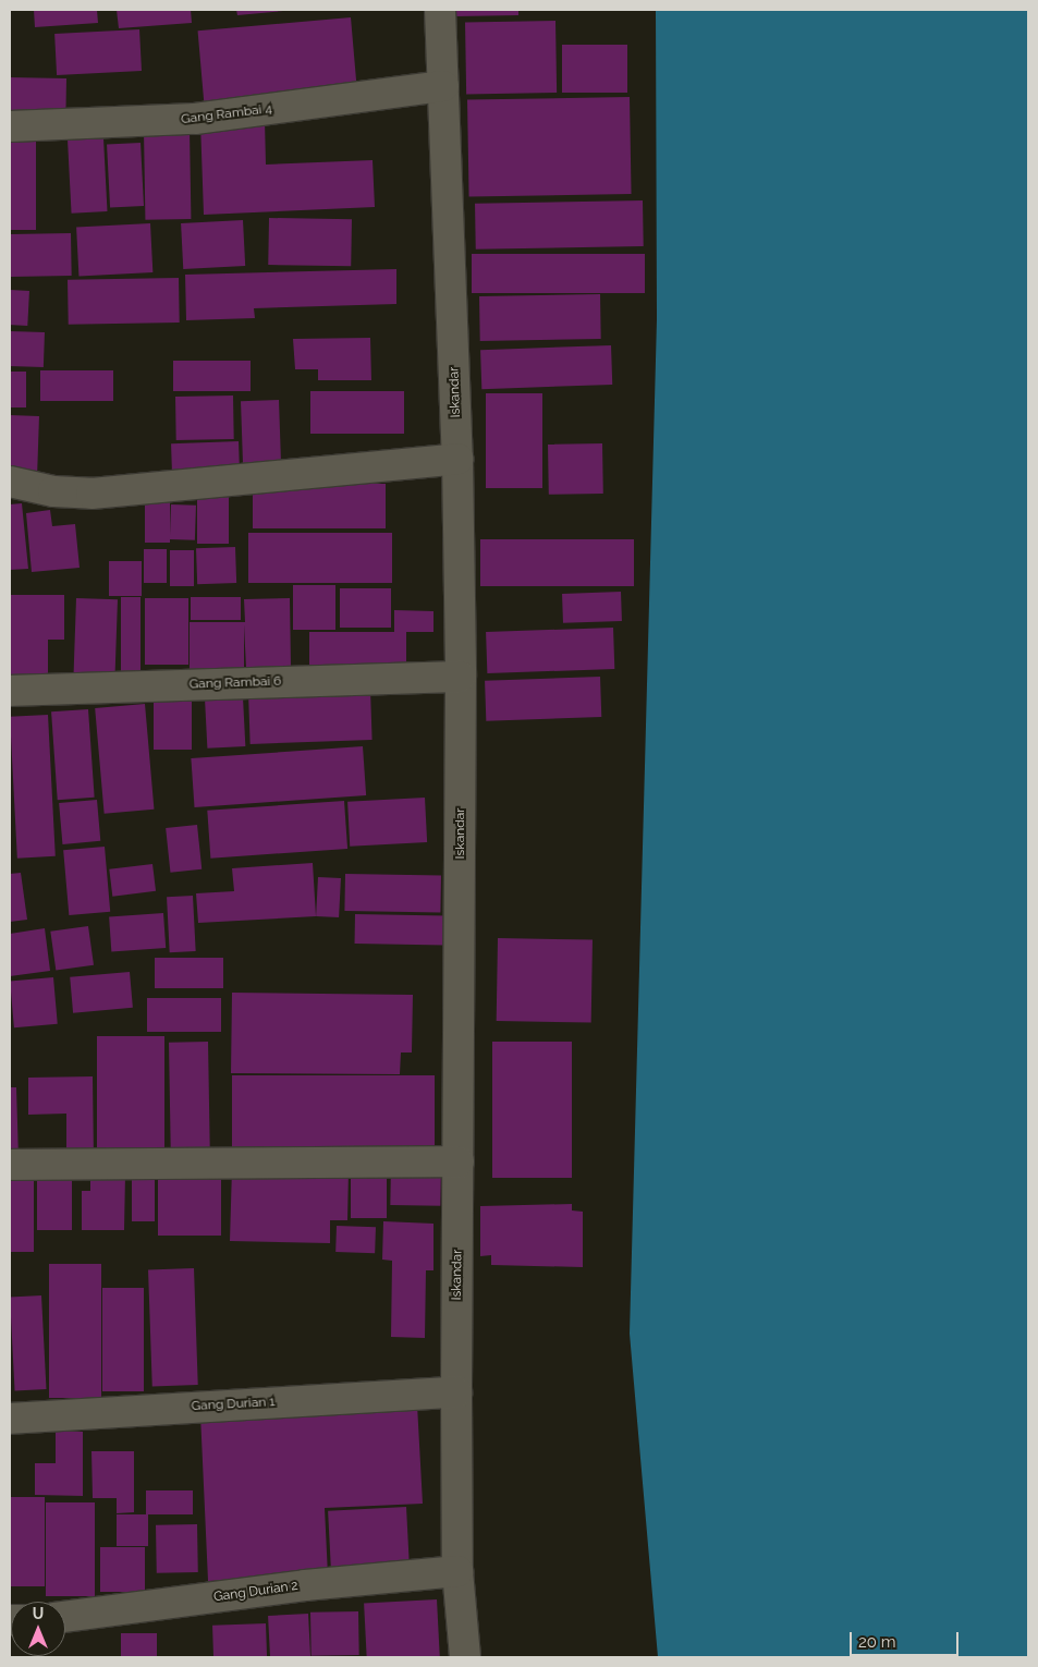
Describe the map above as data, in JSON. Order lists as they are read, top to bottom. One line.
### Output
{"streets":{"street":["Gang Rambai 4","Iskandar","Gang Rambai 6","Gang Durian 1","Gang Durian 2"]},"crossings":[["Gang Rambai 4","Iskandar"],["Iskandar","Gang Rambai 6"],["Iskandar","Gang Durian 1"],["Iskandar","Gang Durian 2"]],"scale_bar":"20 m","north":"top"}
